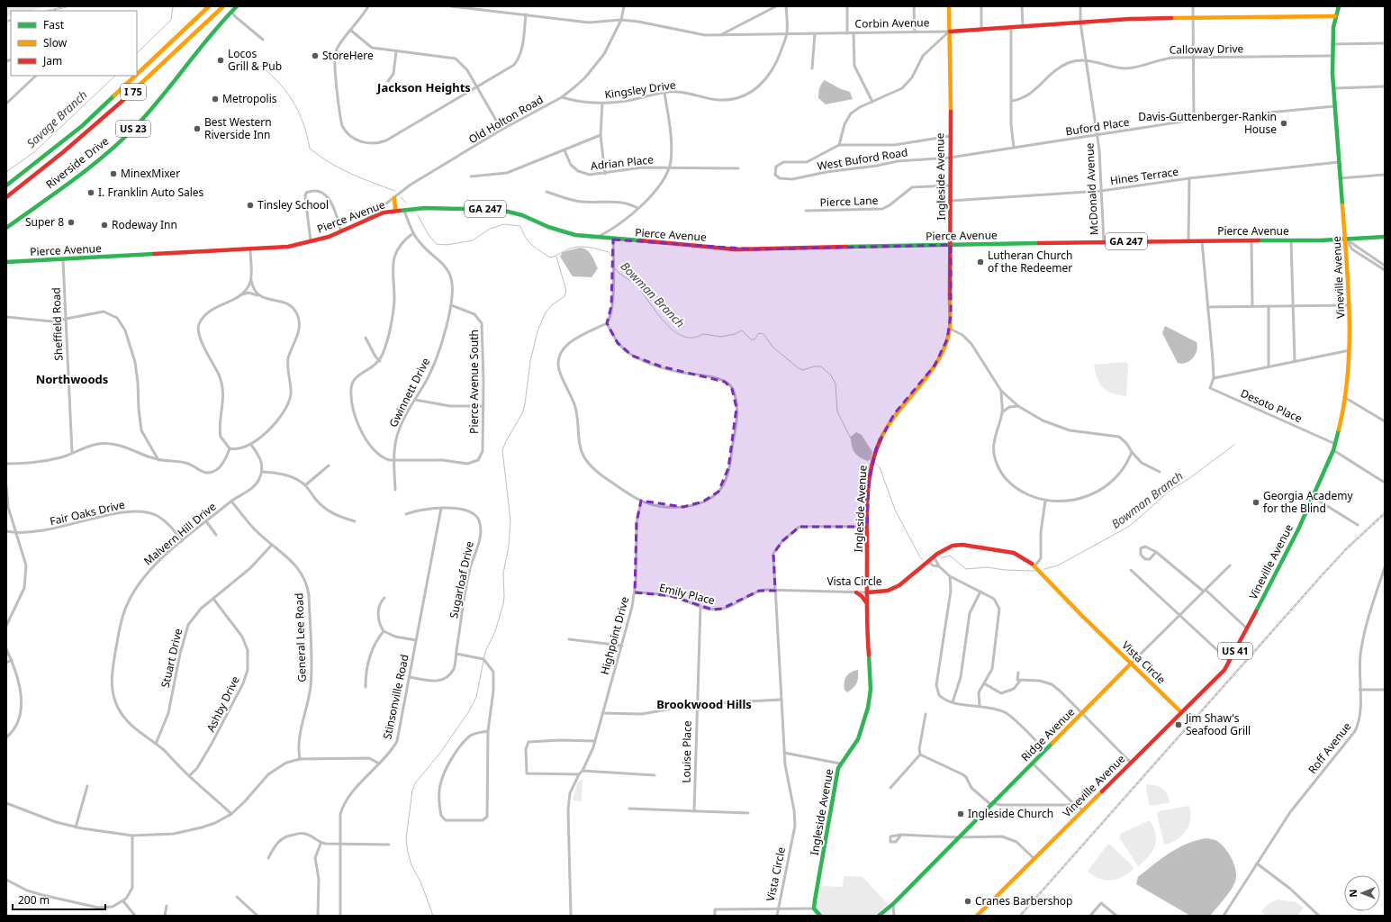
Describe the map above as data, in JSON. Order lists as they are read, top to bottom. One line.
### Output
{"streets":{"main road":["Corbin Avenue","I 75","US 23","Riverside Drive","Ingleside Avenue","GA 247","Pierce Avenue","Vineville Avenue","Vista Circle","US 41","Ridge Avenue"],"street":["Calloway Drive","Kingsley Drive","Old Holton Road","Buford Place","West Buford Road","Adrian Place","Hines Terrace","McDonald Avenue","Pierce Lane","Sheffield Road","Pierce Avenue South","Gwinnett Drive","Desoto Place","Fair Oaks Drive","Malvern Hill Drive","Sugarloaf Drive","Emily Place","Highpoint Drive","General Lee Road","Stuart Drive","Stinsonville Road","Ashby Drive","Roff Avenue","Louise Place"]},"crossings":[["Corbin Avenue","Kingsley Drive"],["Corbin Avenue","Old Holton Road"],["Corbin Avenue","Ingleside Avenue"],["Corbin Avenue","McDonald Avenue"],["Corbin Avenue","Vineville Avenue"],["Calloway Drive","McDonald Avenue"],["Calloway Drive","Vineville Avenue"],["Kingsley Drive","Old Holton Road"],["Old Holton Road","Pierce Avenue"],["Buford Place","West Buford Road"],["Buford Place","Ingleside Avenue"],["Buford Place","McDonald Avenue"],["Buford Place","Vineville Avenue"],["West Buford Road","Ingleside Avenue"],["Ingleside Avenue","Hines Terrace"],["Ingleside Avenue","Pierce Lane"],["Ingleside Avenue","Pierce Avenue"],["Ingleside Avenue","Vista Circle"],["Hines Terrace","McDonald Avenue"],["Hines Terrace","Vineville Avenue"],["McDonald Avenue","Pierce Avenue"],["Pierce Avenue","Vineville Avenue"],["Pierce Avenue","Sheffield Road"],["Vineville Avenue","Desoto Place"],["Vineville Avenue","Vista Circle"],["Pierce Avenue South","Gwinnett Drive"],["Fair Oaks Drive","Malvern Hill Drive"],["Malvern Hill Drive","General Lee Road"],["Malvern Hill Drive","Stuart Drive"],["Malvern Hill Drive","Ashby Drive"],["Sugarloaf Drive","Stinsonville Road"],["Vista Circle","Emily Place"],["Vista Circle","Ridge Avenue"],["Emily Place","Highpoint Drive"],["Emily Place","Louise Place"],["General Lee Road","Stuart Drive"],["Stuart Drive","Ashby Drive"]],"districts":["Jackson Heights","Northwoods","Brookwood Hills"],"water":["Savage Branch","Bowman Branch"],"places":["StoreHere","Locos Grill & Pub","Metropolis","Davis-Guttenberger-Rankin House","Best Western Riverside Inn","MinexMixer","I. Franklin Auto Sales","Tinsley School","Super 8","Rodeway Inn","Lutheran Church of the Redeemer","Georgia Academy for the Blind","Jim Shaw's Seafood Grill","Ingleside Church","Cranes Barbershop"],"legend":["Fast","Slow","Jam"],"scale_bar":"200 m","north":"left"}
